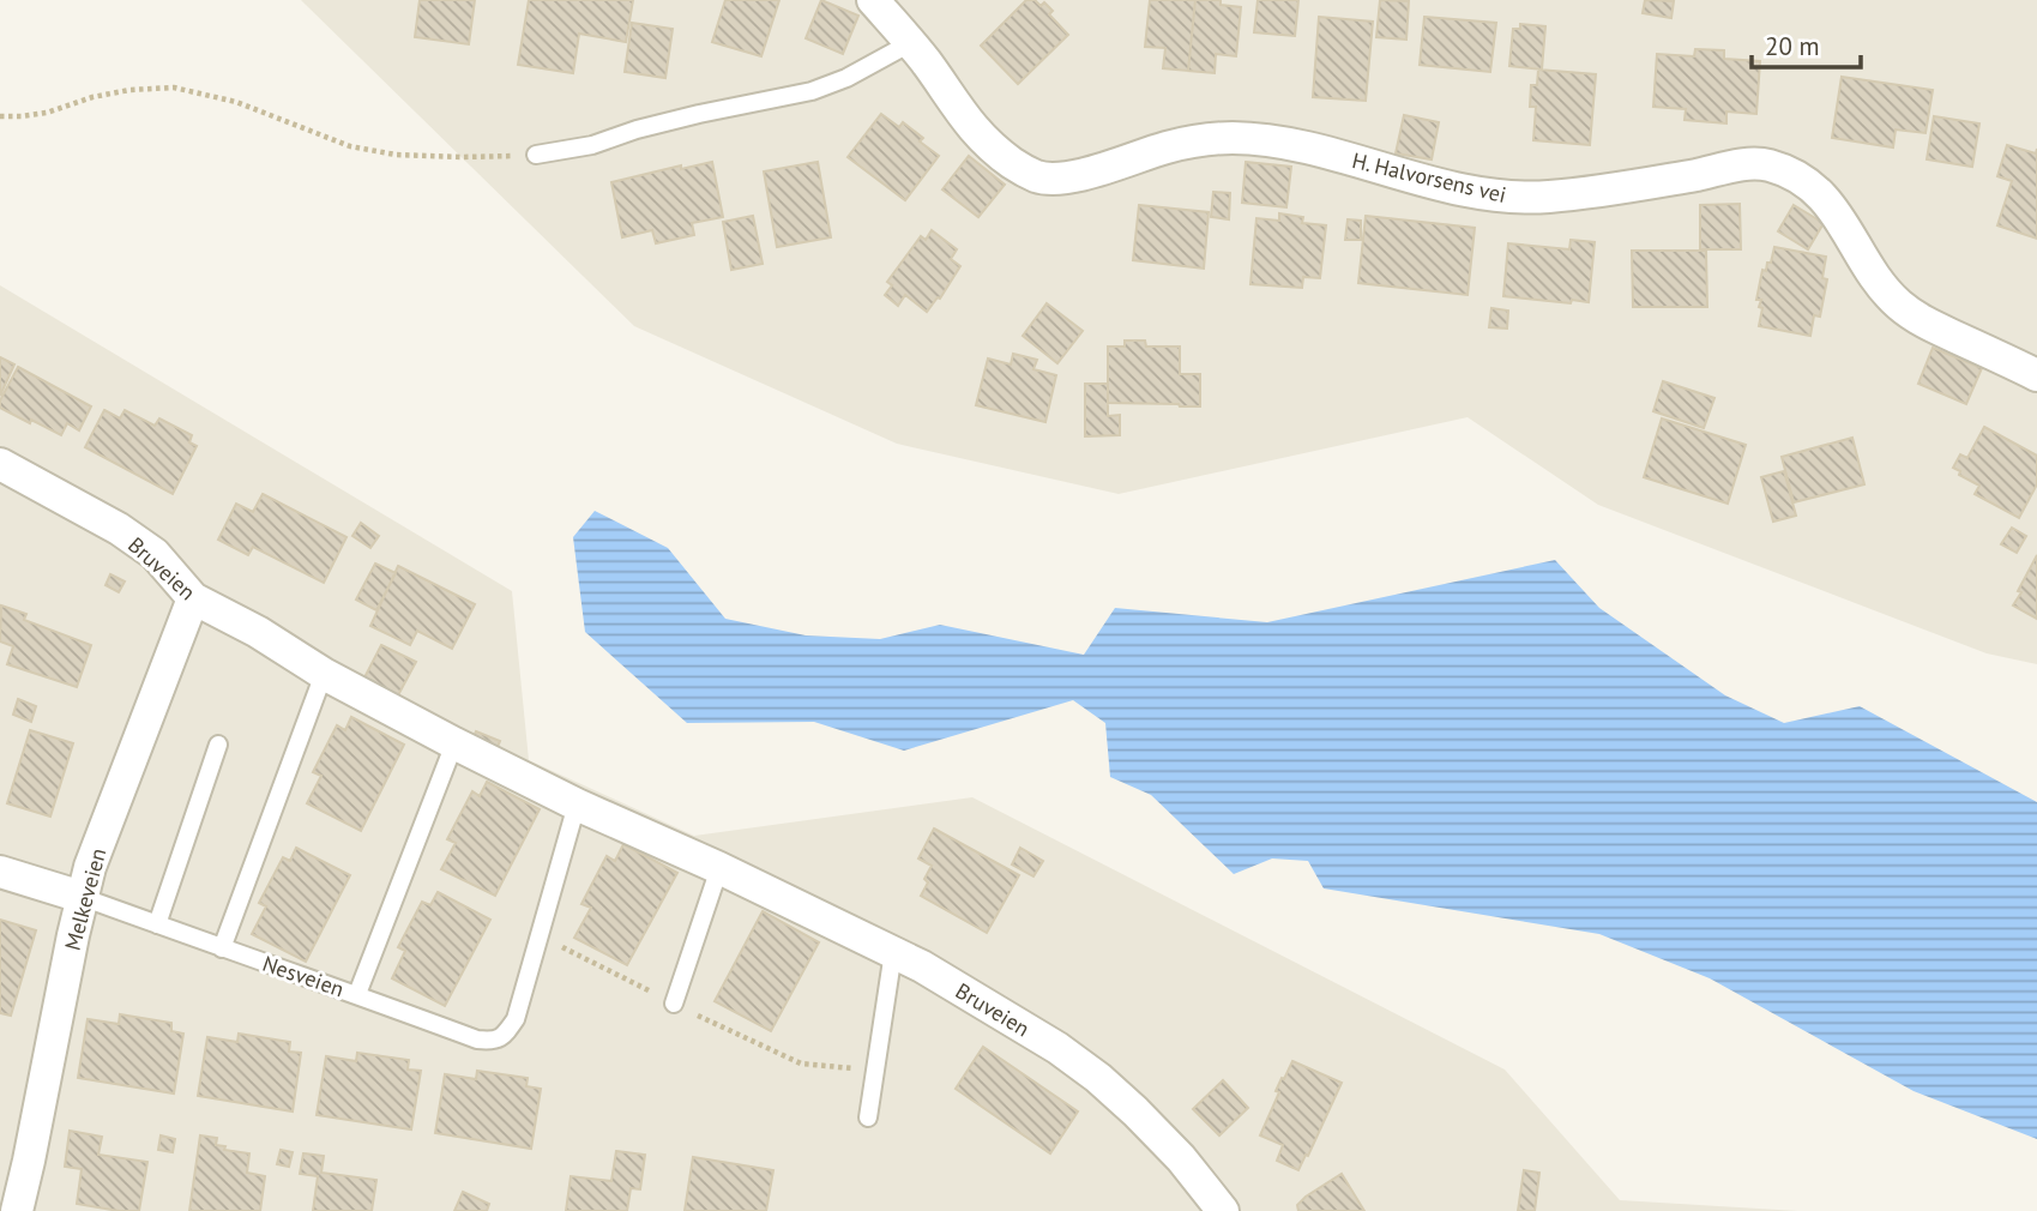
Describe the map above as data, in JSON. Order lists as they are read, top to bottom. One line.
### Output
{"streets":{"street":["H. Halvorsens vei","Bruveien","Melkeveien","Nesveien"]},"crossings":[["Bruveien","Melkeveien"],["Melkeveien","Nesveien"]],"scale_bar":"20 m"}
